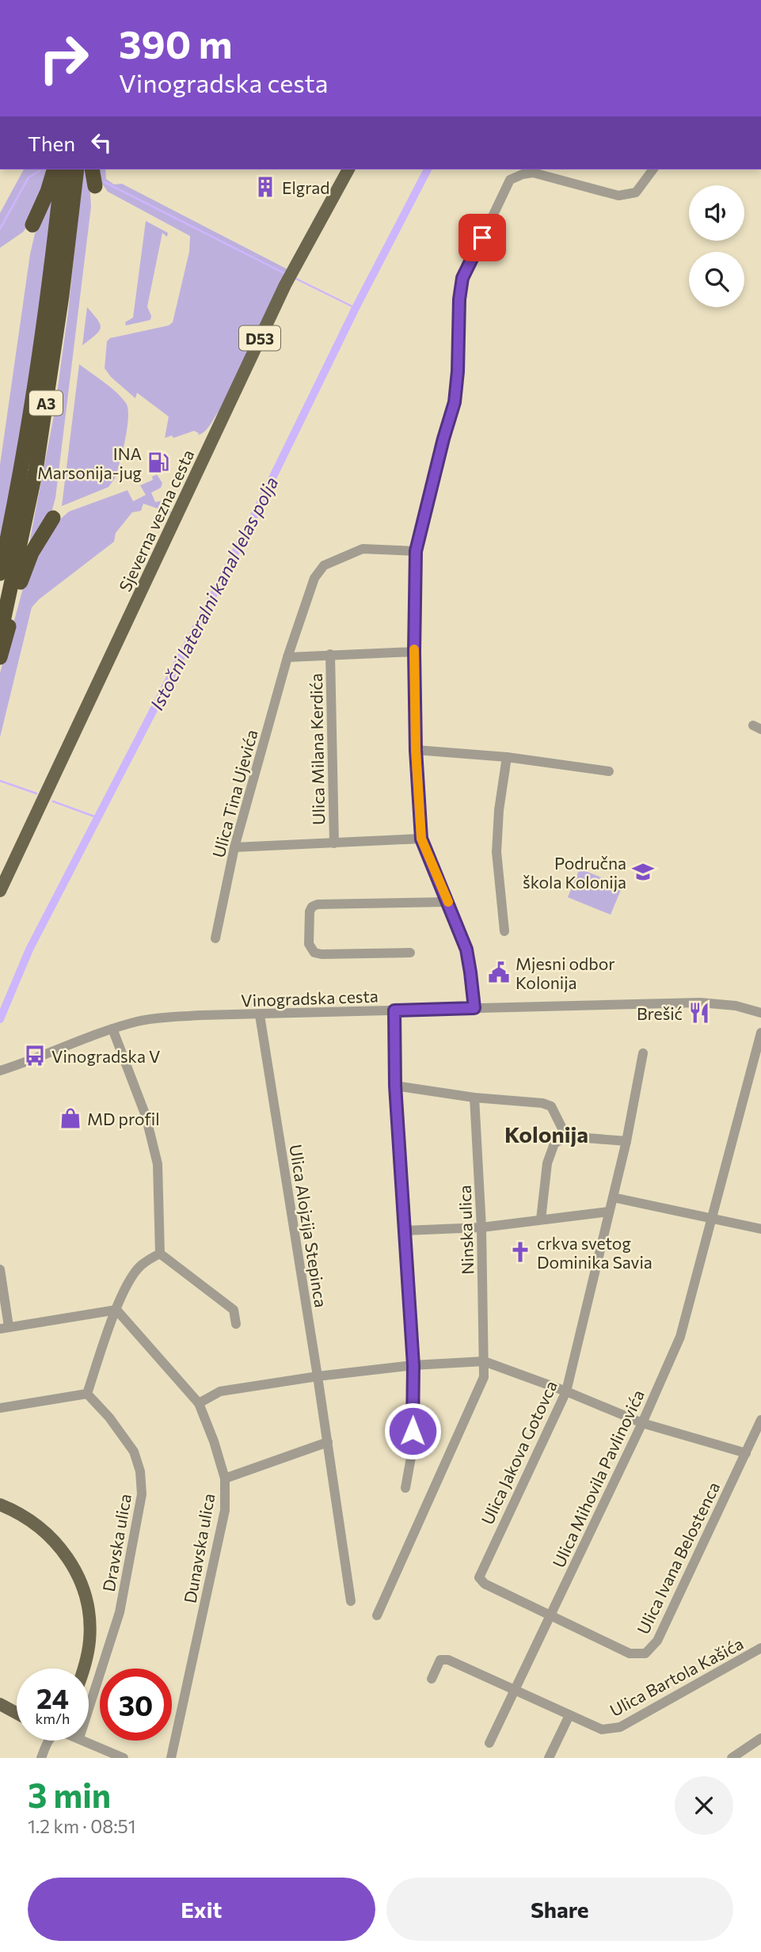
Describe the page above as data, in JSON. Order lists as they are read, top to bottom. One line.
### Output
{"streets":{"highway":["A3"],"main road":["D53","Sjeverna vezna cesta"],"street":["Ulica Milana Kerdića","Ulica Tina Ujevića","Vinogradska cesta","Ulica Alojzija Stepinca","Ninska ulica","Ulica Jakova Gotovca","Ulica Mihovila Pavlinovića","Dravska ulica","Dunavska ulica","Ulica Ivana Belostenca","Ulica Bartola Kašića"]},"crossings":[["Vinogradska cesta","Ulica Alojzija Stepinca"],["Ulica Jakova Gotovca","Ulica Ivana Belostenca"],["Ulica Mihovila Pavlinovića","Ulica Ivana Belostenca"],["Ulica Mihovila Pavlinovića","Ulica Bartola Kašića"]],"districts":["Kolonija"],"water":["Istočni lateralni kanal Jelas polja"],"places":{"building":["Elgrad"],"fuel station":["INA Marsonija-jug"],"school or university":["Područna škola Kolonija"],"public building":["Mjesni odbor Kolonija"],"restaurant":["Brešić"],"bus stop":["Vinogradska V"],"shop":["MD profil"],"church":["crkva svetog Dominika Savia"]},"page":{"turn":["390 m","Vinogradska cesta"],"then":"Then","speed":"24 km/h","limit":"30","heading":["3 min","1.2 km · 08:51"],"buttons":["Exit","Share"]}}
